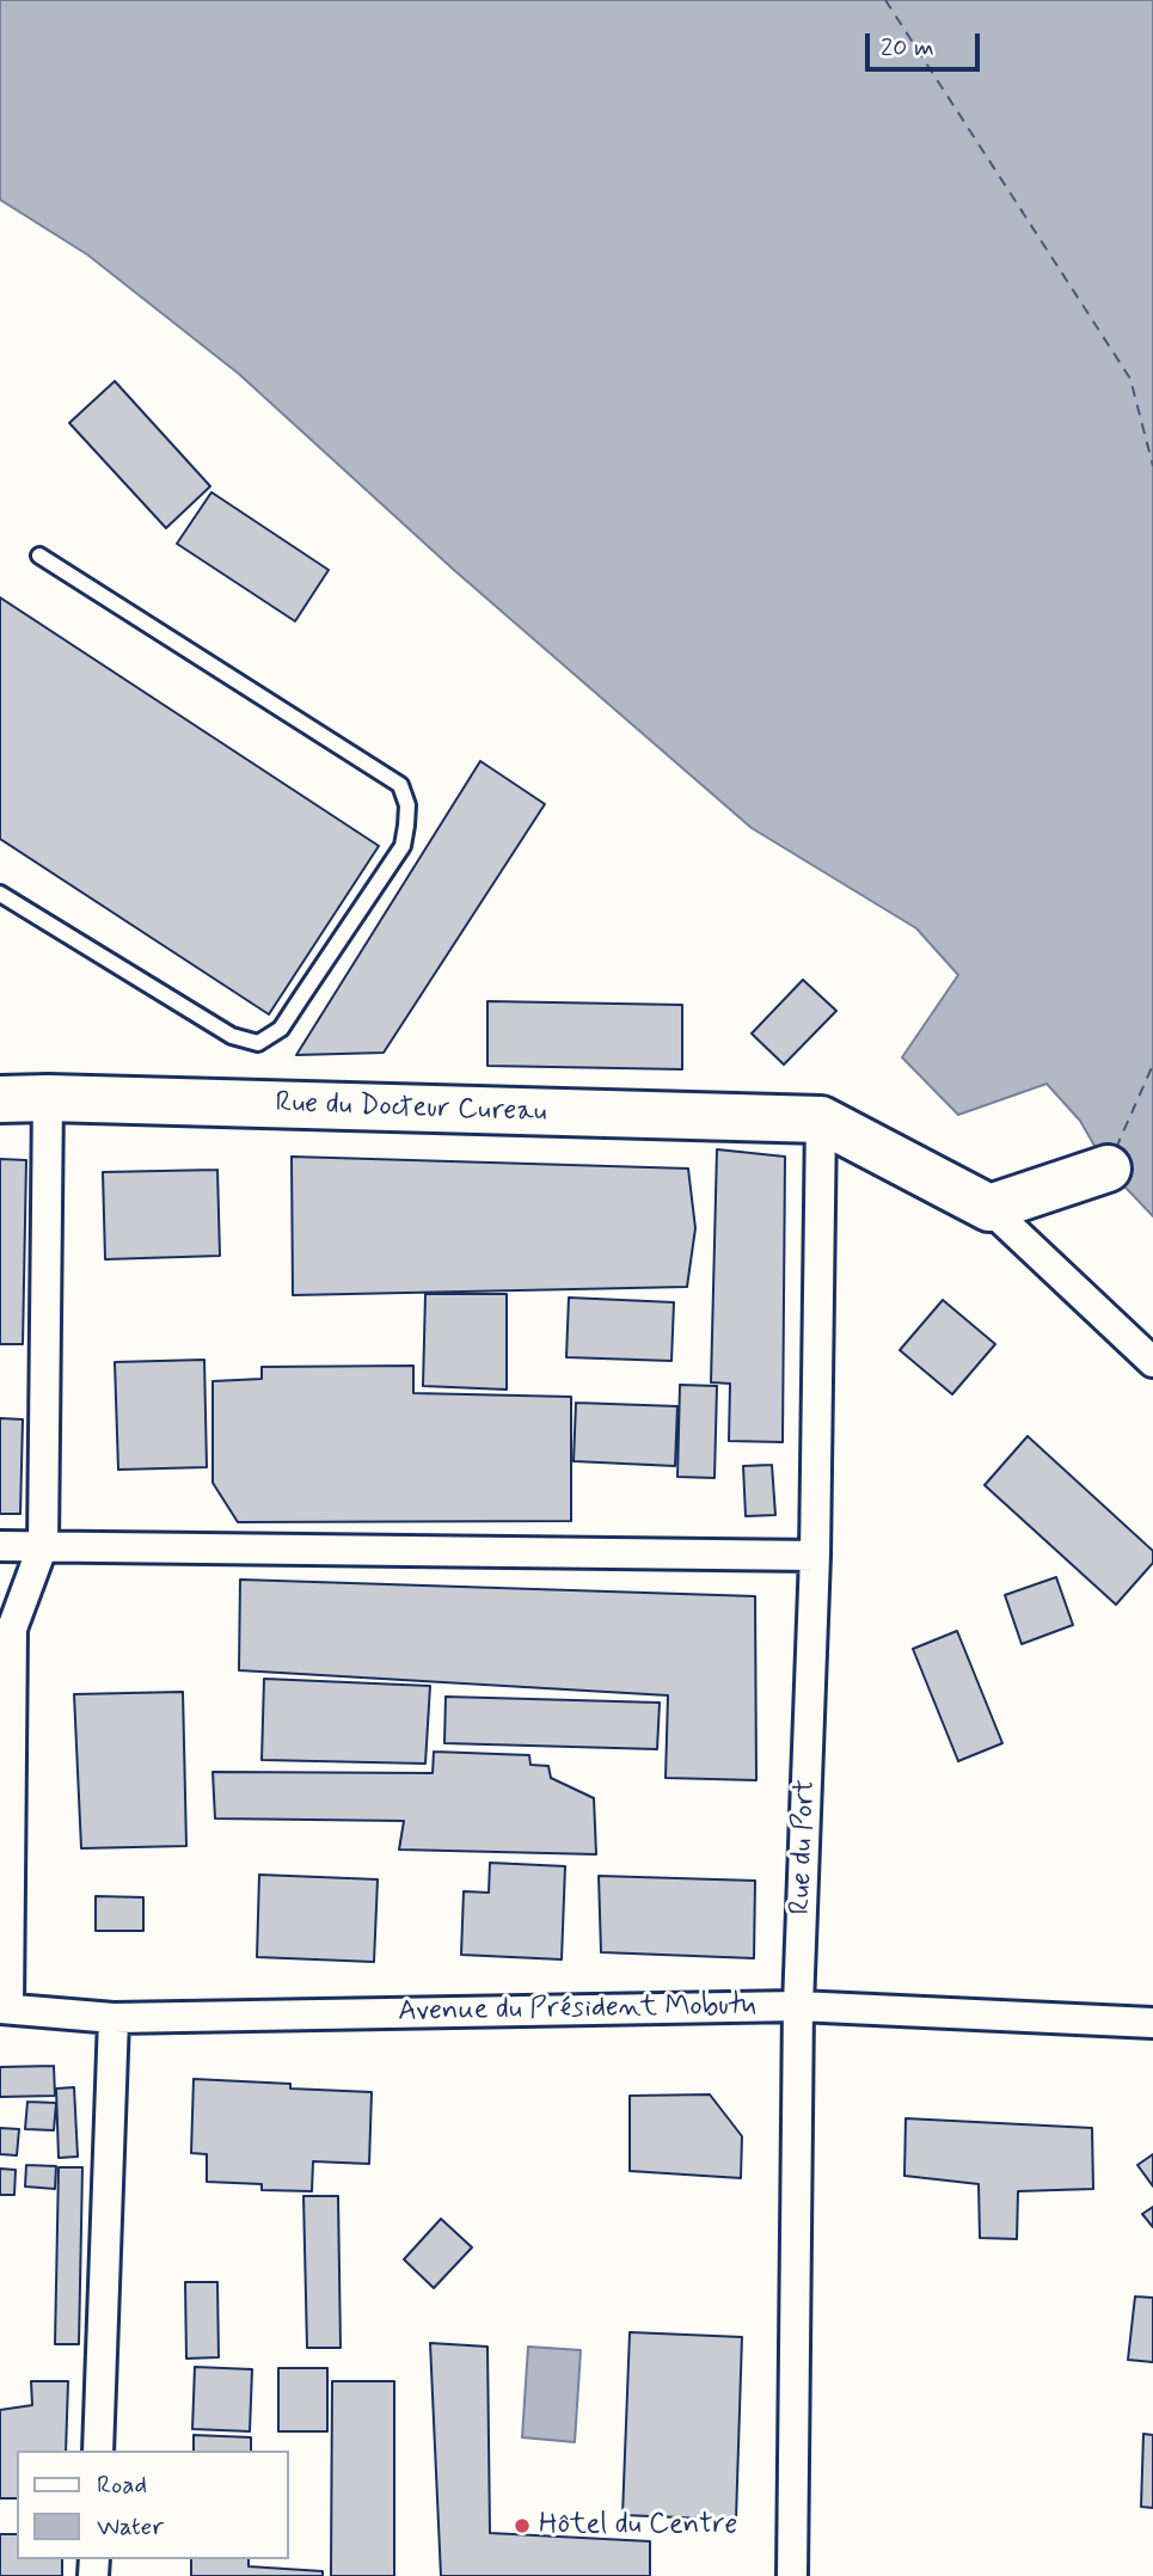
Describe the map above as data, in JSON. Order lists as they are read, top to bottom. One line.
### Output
{"streets":{"main road":["Rue du Docteur Cureau"],"street":["Rue du Port","Avenue du Président Mobutu"]},"crossings":[["Rue du Docteur Cureau","Rue du Port"],["Rue du Port","Avenue du Président Mobutu"]],"places":["Hôtel du Centre"],"legend":["Road","Water"],"scale_bar":"20 m"}
